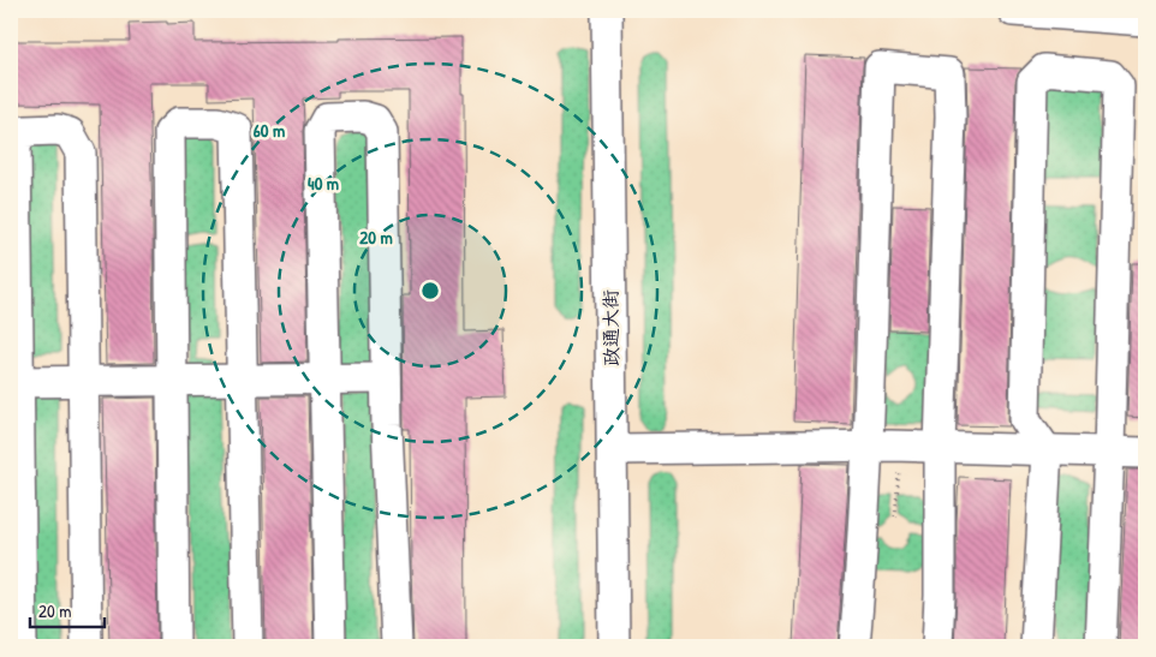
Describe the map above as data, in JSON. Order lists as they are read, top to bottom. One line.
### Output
{"streets":{"street":["政通大街"]},"scale_bar":"20 m","rings":["60 m","40 m","20 m"]}
